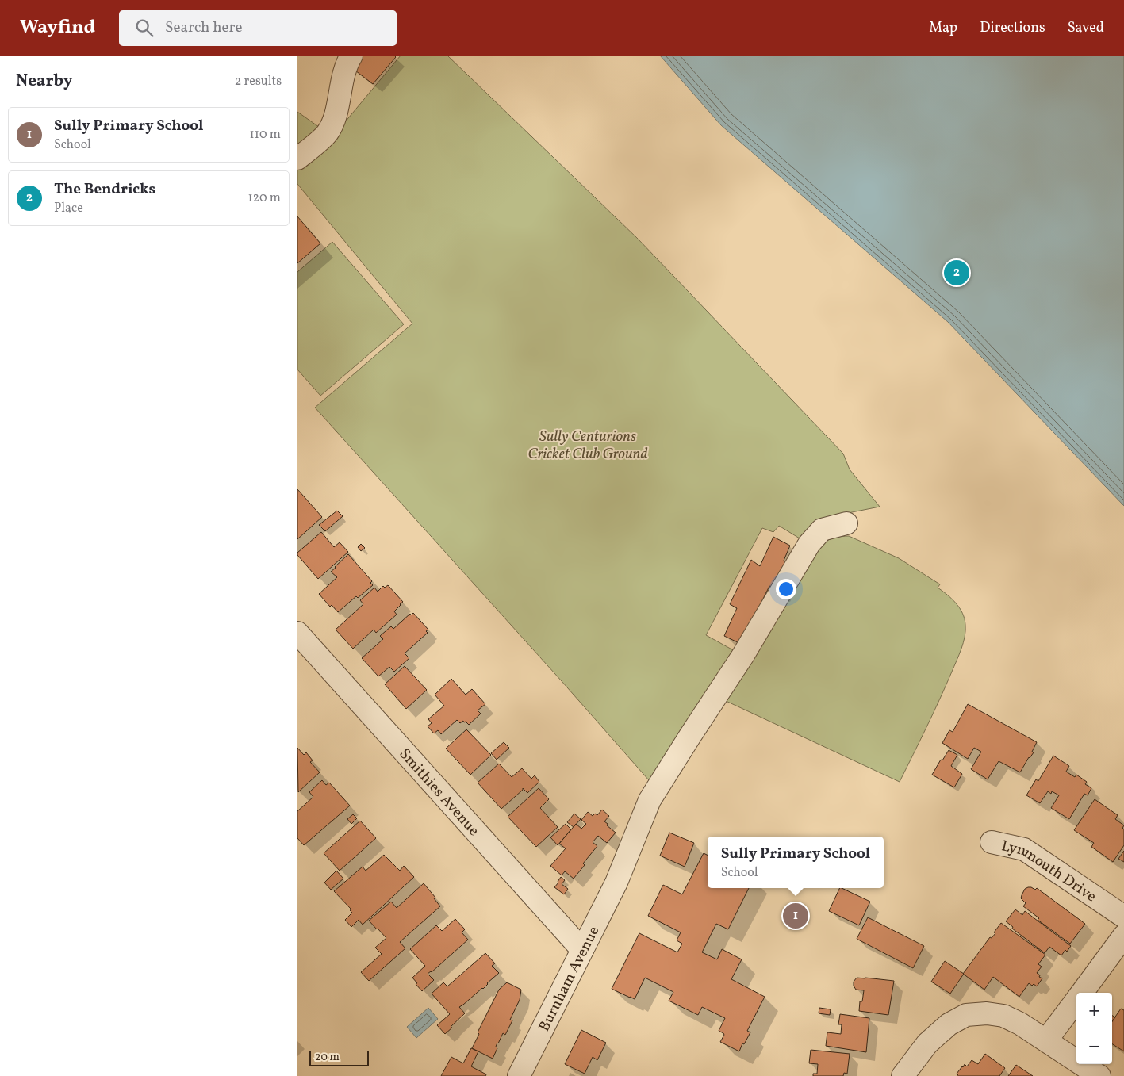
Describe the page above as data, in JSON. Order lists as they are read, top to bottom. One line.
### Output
{"streets":{"street":["Smithies Avenue","Lynmouth Drive","Burnham Avenue"]},"crossings":[["Smithies Avenue","Burnham Avenue"]],"parks":["Sully Centurions Cricket Club Ground"],"scale_bar":"20 m","page":{"header":"Wayfind","search":"Search here","nav":["Map","Directions","Saved"],"heading":["Nearby","2 results"],"list":[{"mark":"1","name":"Sully Primary School","note":"School","value":"110 m"},{"mark":"2","name":"The Bendricks","note":"Place","value":"120 m"}],"pins":["2","1"],"popup":["Sully Primary School","School"],"map_buttons":["+","−"],"scale":"20 m"}}
